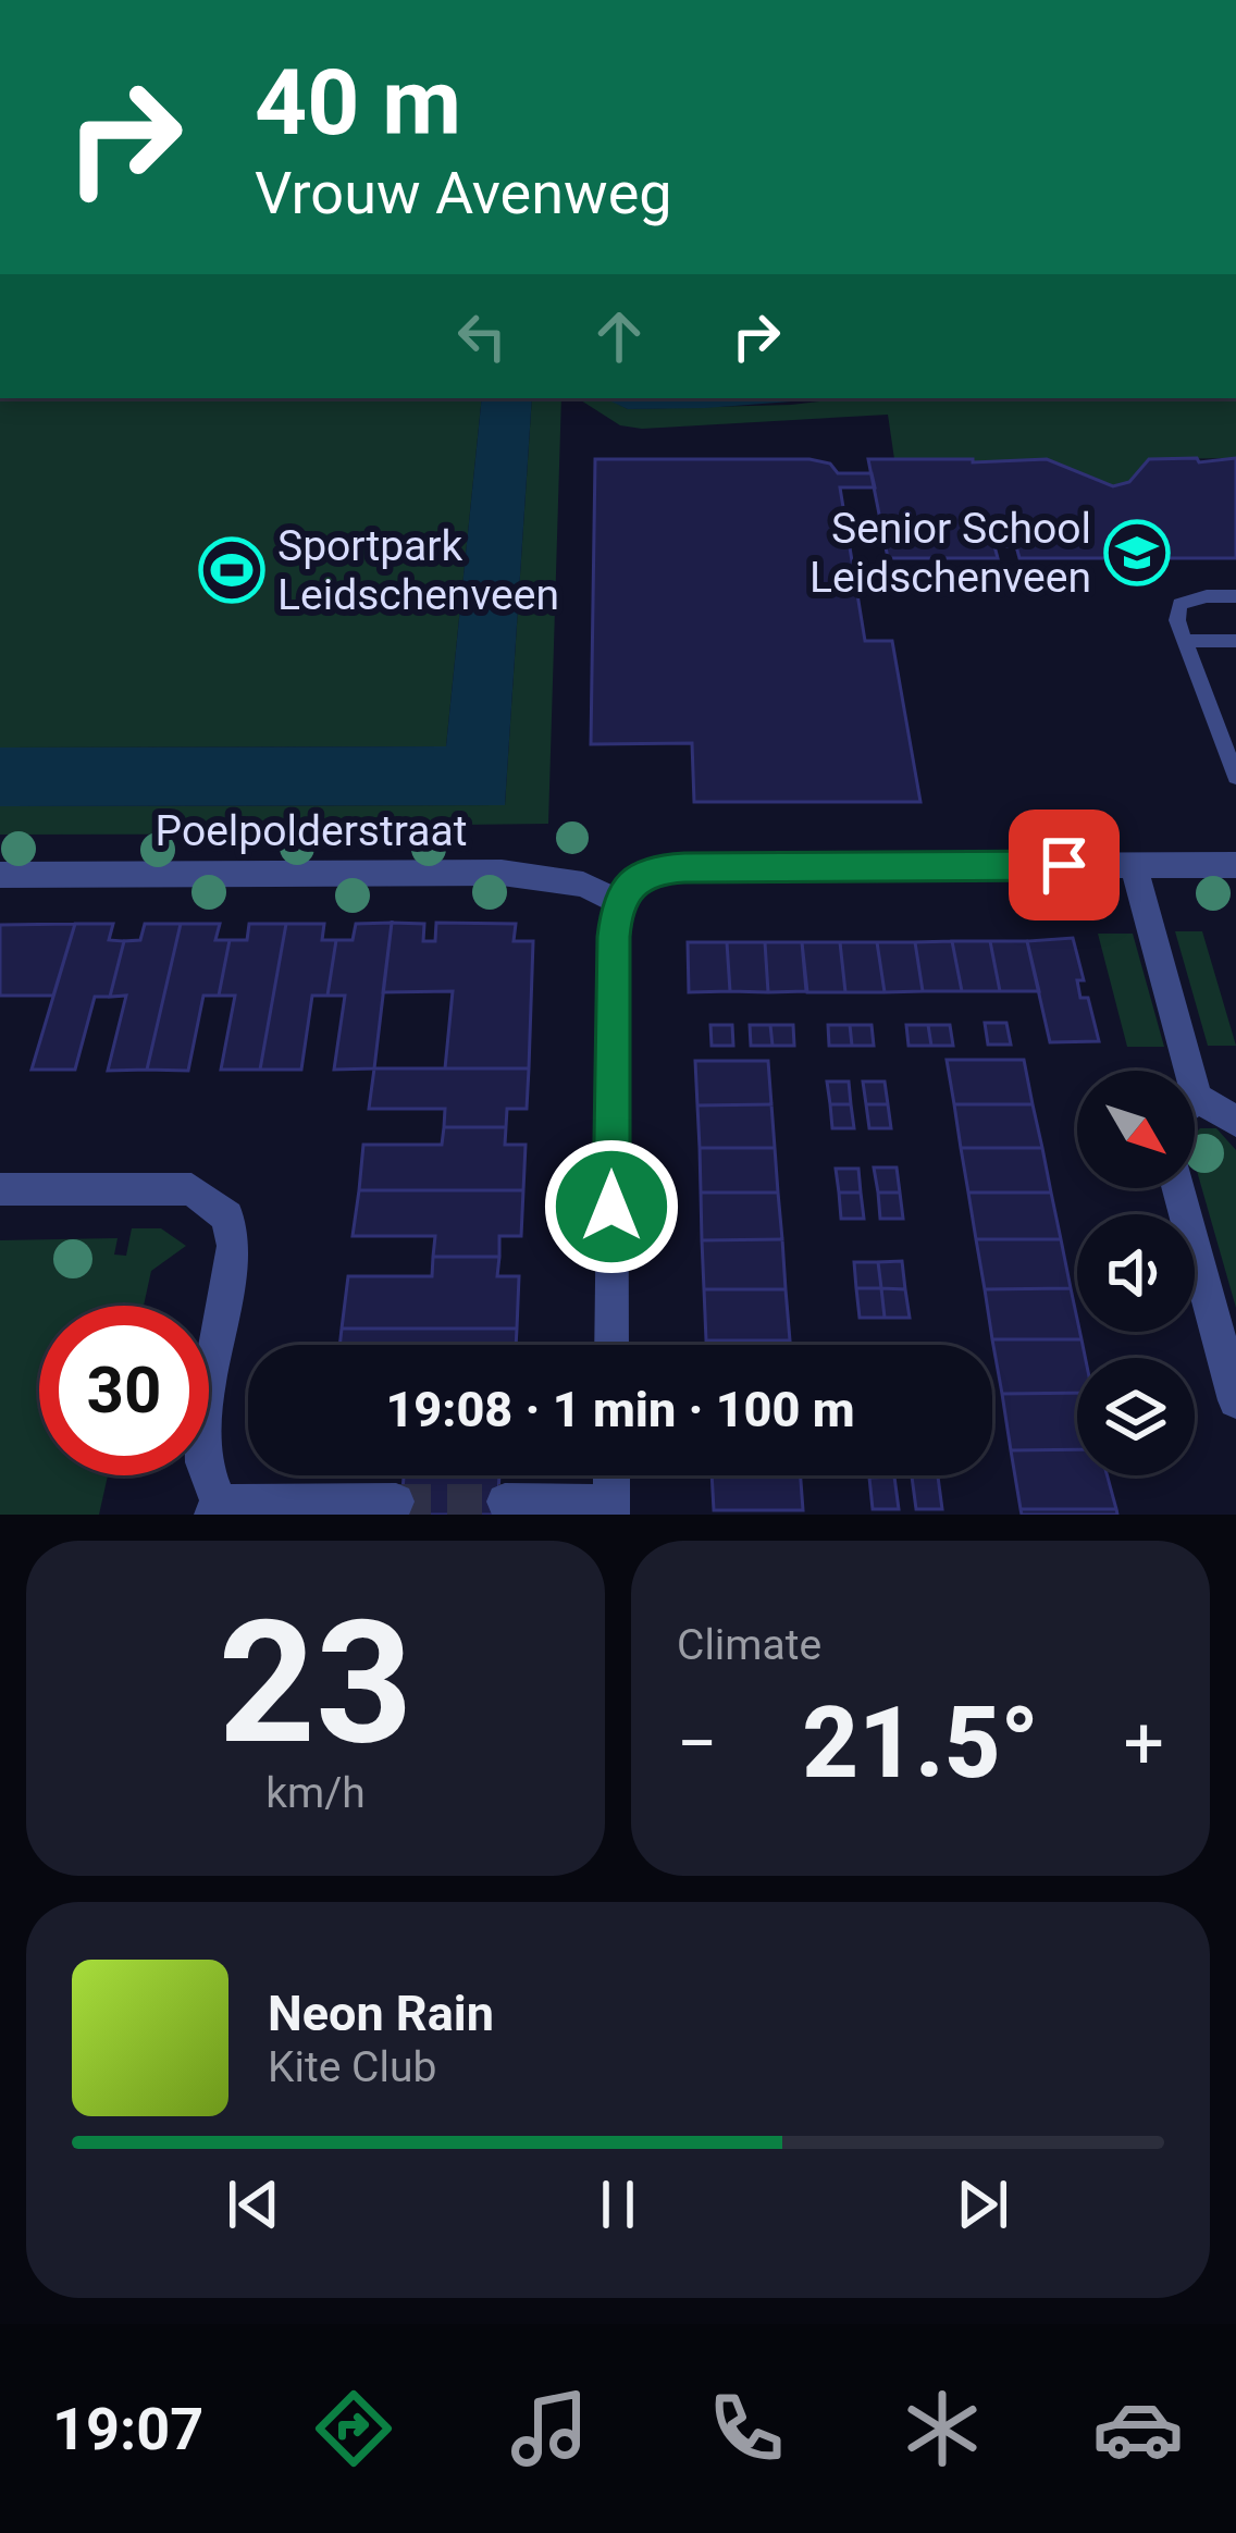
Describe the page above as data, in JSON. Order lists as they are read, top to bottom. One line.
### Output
{"streets":{"street":["Poelpolderstraat"]},"places":{"school or university":["Senior School Leidschenveen"],"sports":["Sportpark Leidschenveen"]},"north":"bottom right","page":{"turn":["40 m","Vrouw Avenweg"],"limit":"30","trip":"19:08 · 1 min · 100 m","tile":[["23","km/h"],"Climate"],"heat":["−","21.5°","+"],"song":["Neon Rain","Kite Club"],"tabs":"19:07"}}
